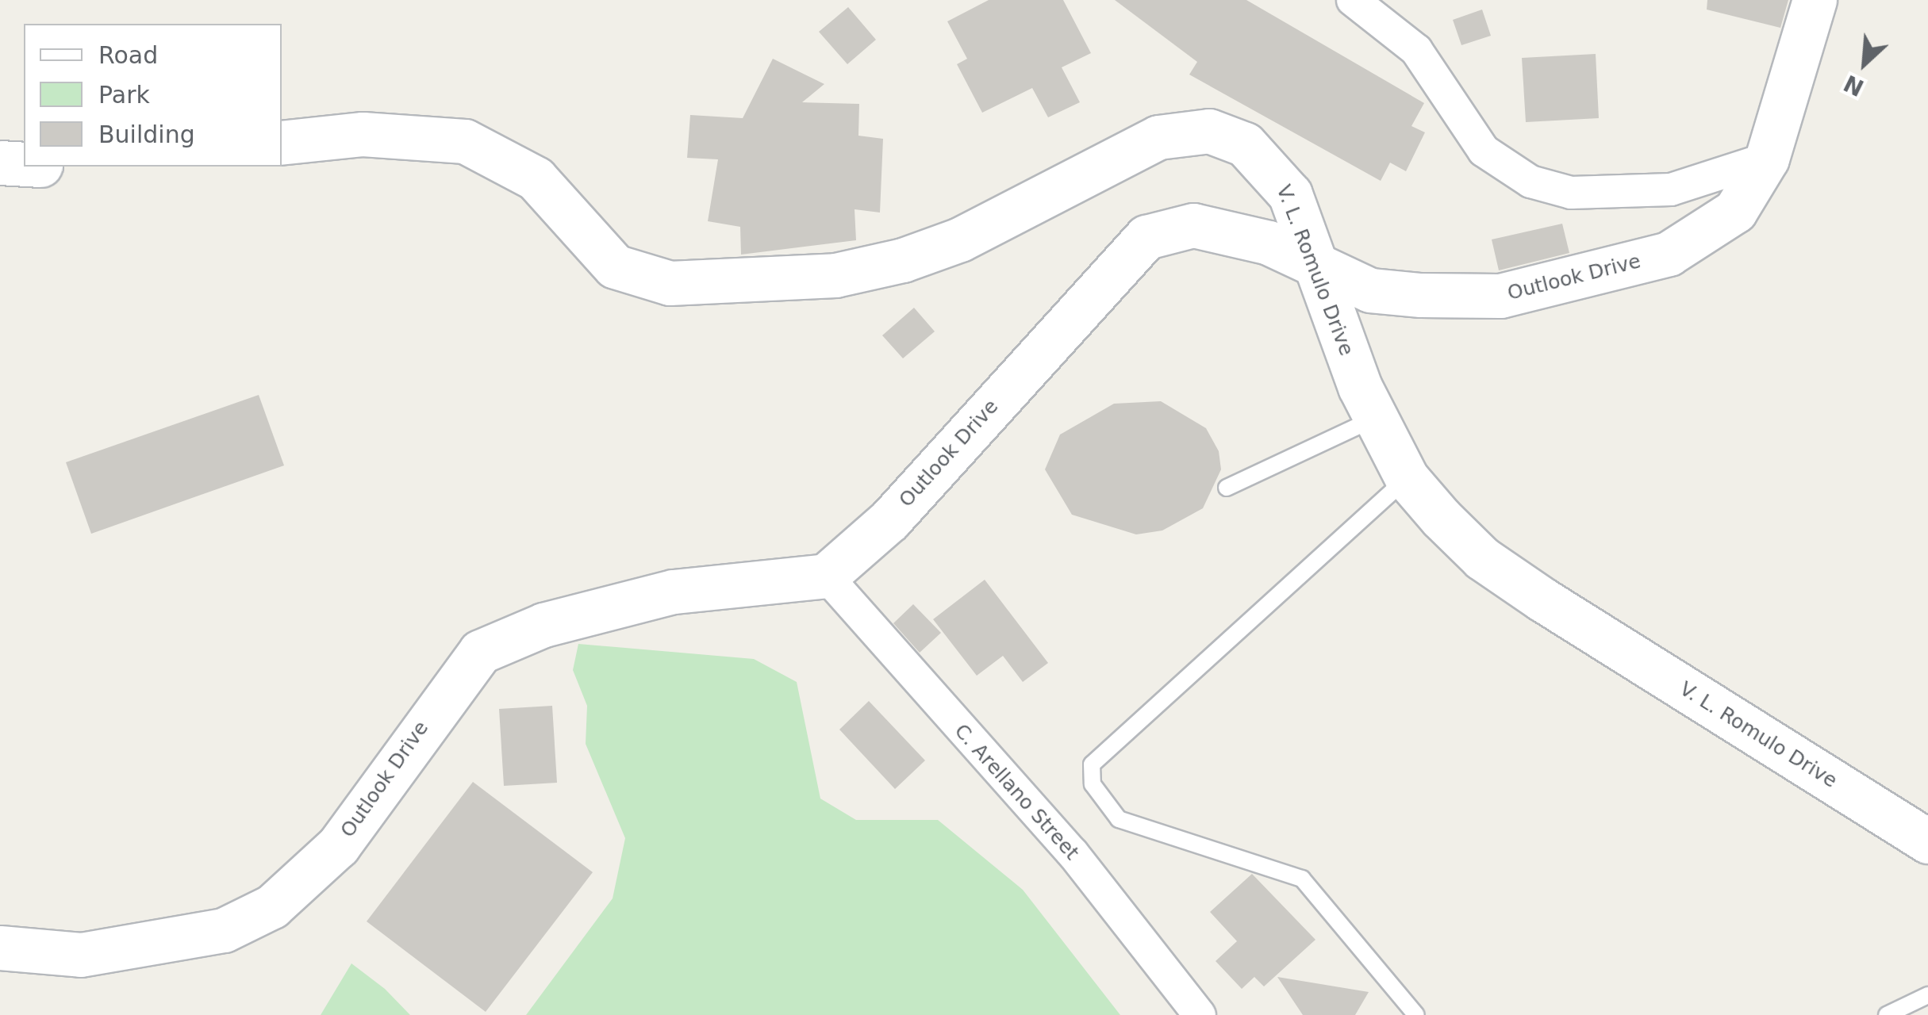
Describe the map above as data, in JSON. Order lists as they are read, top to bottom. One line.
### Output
{"streets":{"street":["V. L. Romulo Drive","Outlook Drive","C. Arellano Street"]},"crossings":[["V. L. Romulo Drive","Outlook Drive"],["Outlook Drive","C. Arellano Street"]],"legend":["Road","Park","Building"],"north":"bottom left"}
